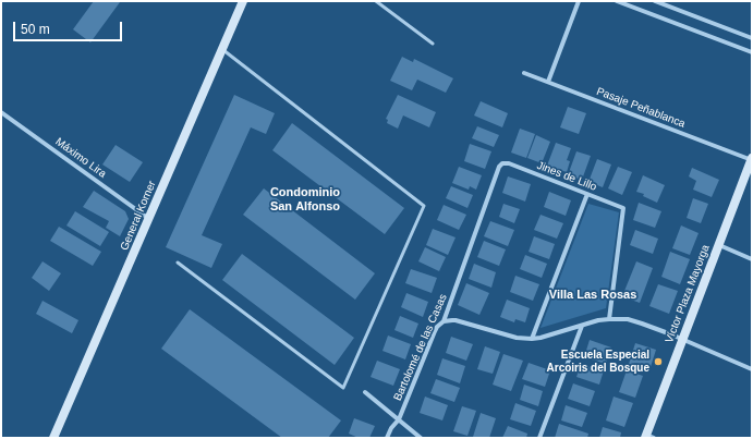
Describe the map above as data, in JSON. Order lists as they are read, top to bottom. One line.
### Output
{"streets":{"street":["Pasaje Peñablanca","Máximo Lira","Jines de Lillo","General Korner","Víctor Plaza Mayorga","Bartolomé de las Casas"]},"crossings":[["Pasaje Peñablanca","Víctor Plaza Mayorga"],["Máximo Lira","General Korner"],["Jines de Lillo","Bartolomé de las Casas"]],"districts":["Condominio San Alfonso","Villa Las Rosas"],"places":["Escuela Especial Arcoiris del Bosque"],"scale_bar":"50 m"}
